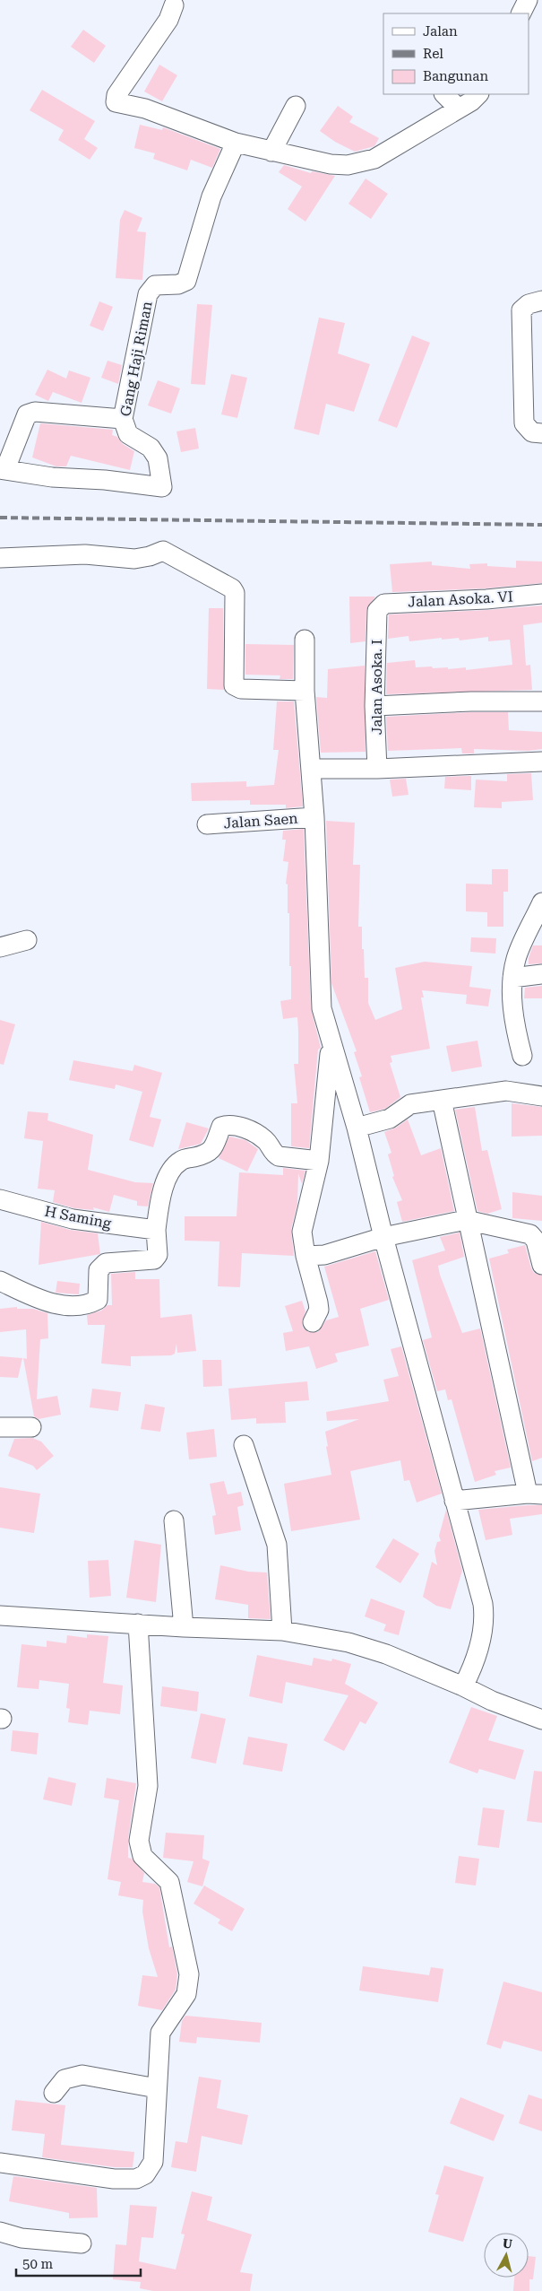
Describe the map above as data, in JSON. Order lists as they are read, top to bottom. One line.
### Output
{"streets":{"street":["Gang Haji Riman","Jalan Asoka. VI","Jalan Asoka. I","Jalan Saen","H Saming"]},"crossings":[["Jalan Asoka. VI","Jalan Asoka. I"]],"legend":["Jalan","Rel","Bangunan"],"scale_bar":"50 m","north":"top"}
